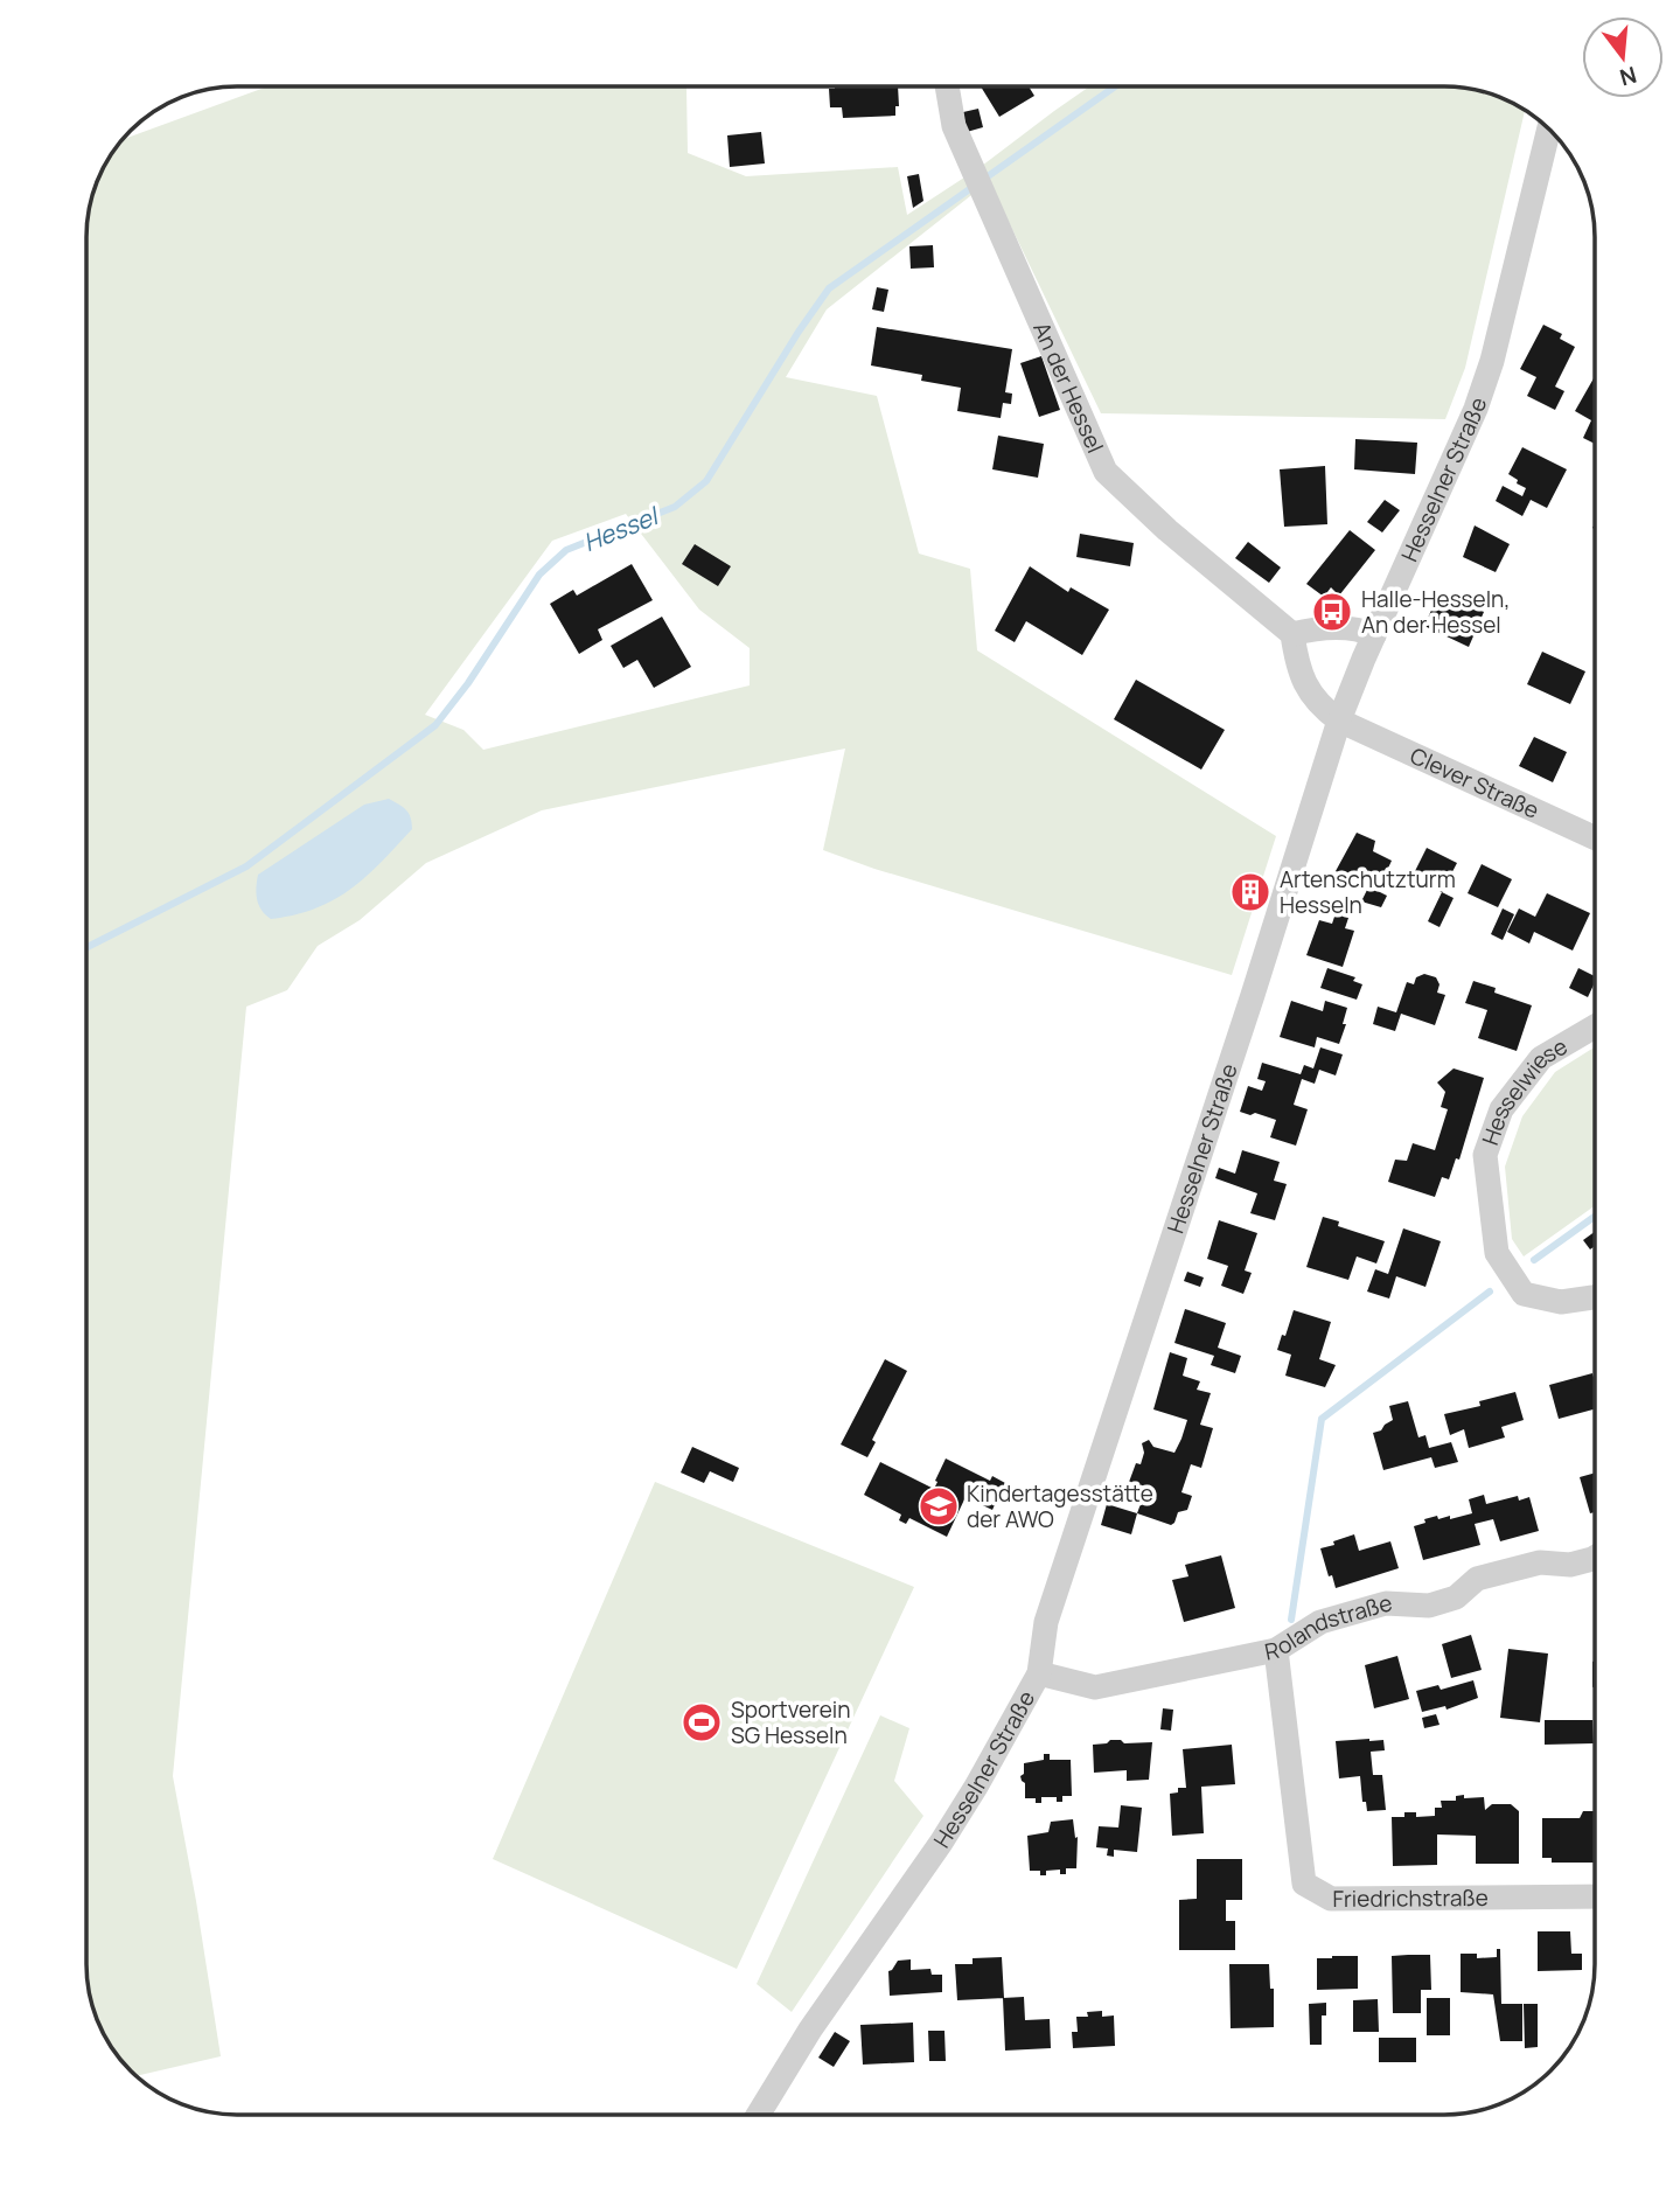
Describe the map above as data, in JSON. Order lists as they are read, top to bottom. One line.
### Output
{"streets":{"street":["An der Hessel","Hesselner Straße","Clever Straße","Hesselwiese","Rolandstraße","Friedrichstraße"]},"crossings":[["Hesselner Straße","Clever Straße"],["Hesselner Straße","Rolandstraße"],["Rolandstraße","Friedrichstraße"]],"water":["Hessel"],"places":{"bus stop":["Halle-Hesseln, An der Hessel"],"building":["Artenschutzturm Hesseln"],"school or university":["Kindertagesstätte der AWO"],"sports":["Sportverein SG Hesseln"]},"north":"bottom"}
